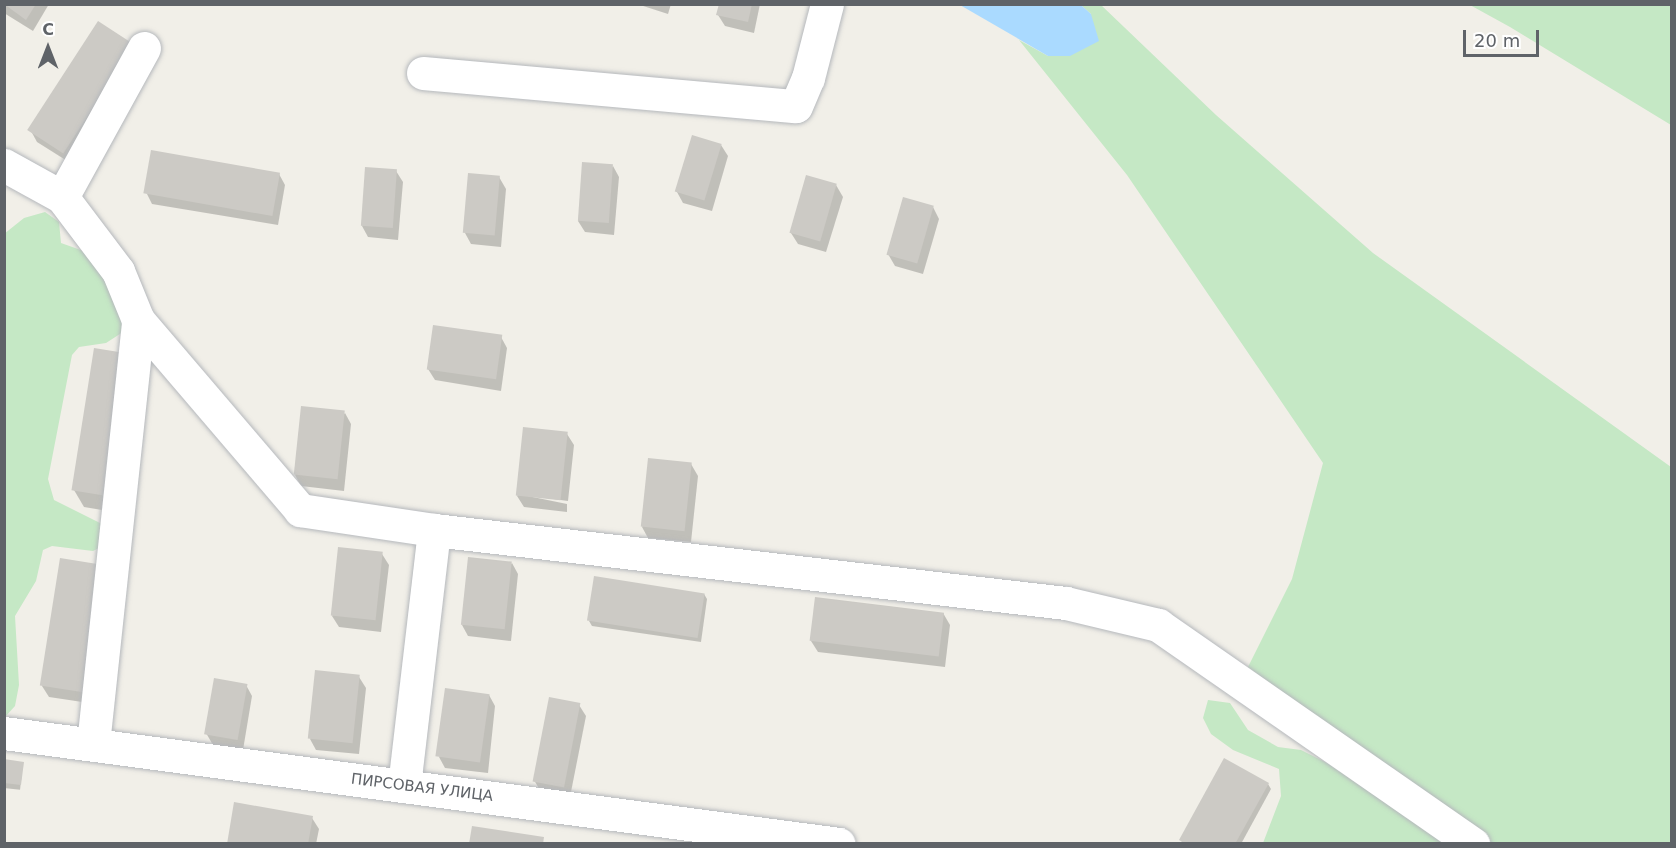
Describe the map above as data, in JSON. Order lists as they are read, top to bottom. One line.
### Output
{"streets":{"street":["ПИРСОВАЯ УЛИЦА"]},"scale_bar":"20 m","north":"top"}
